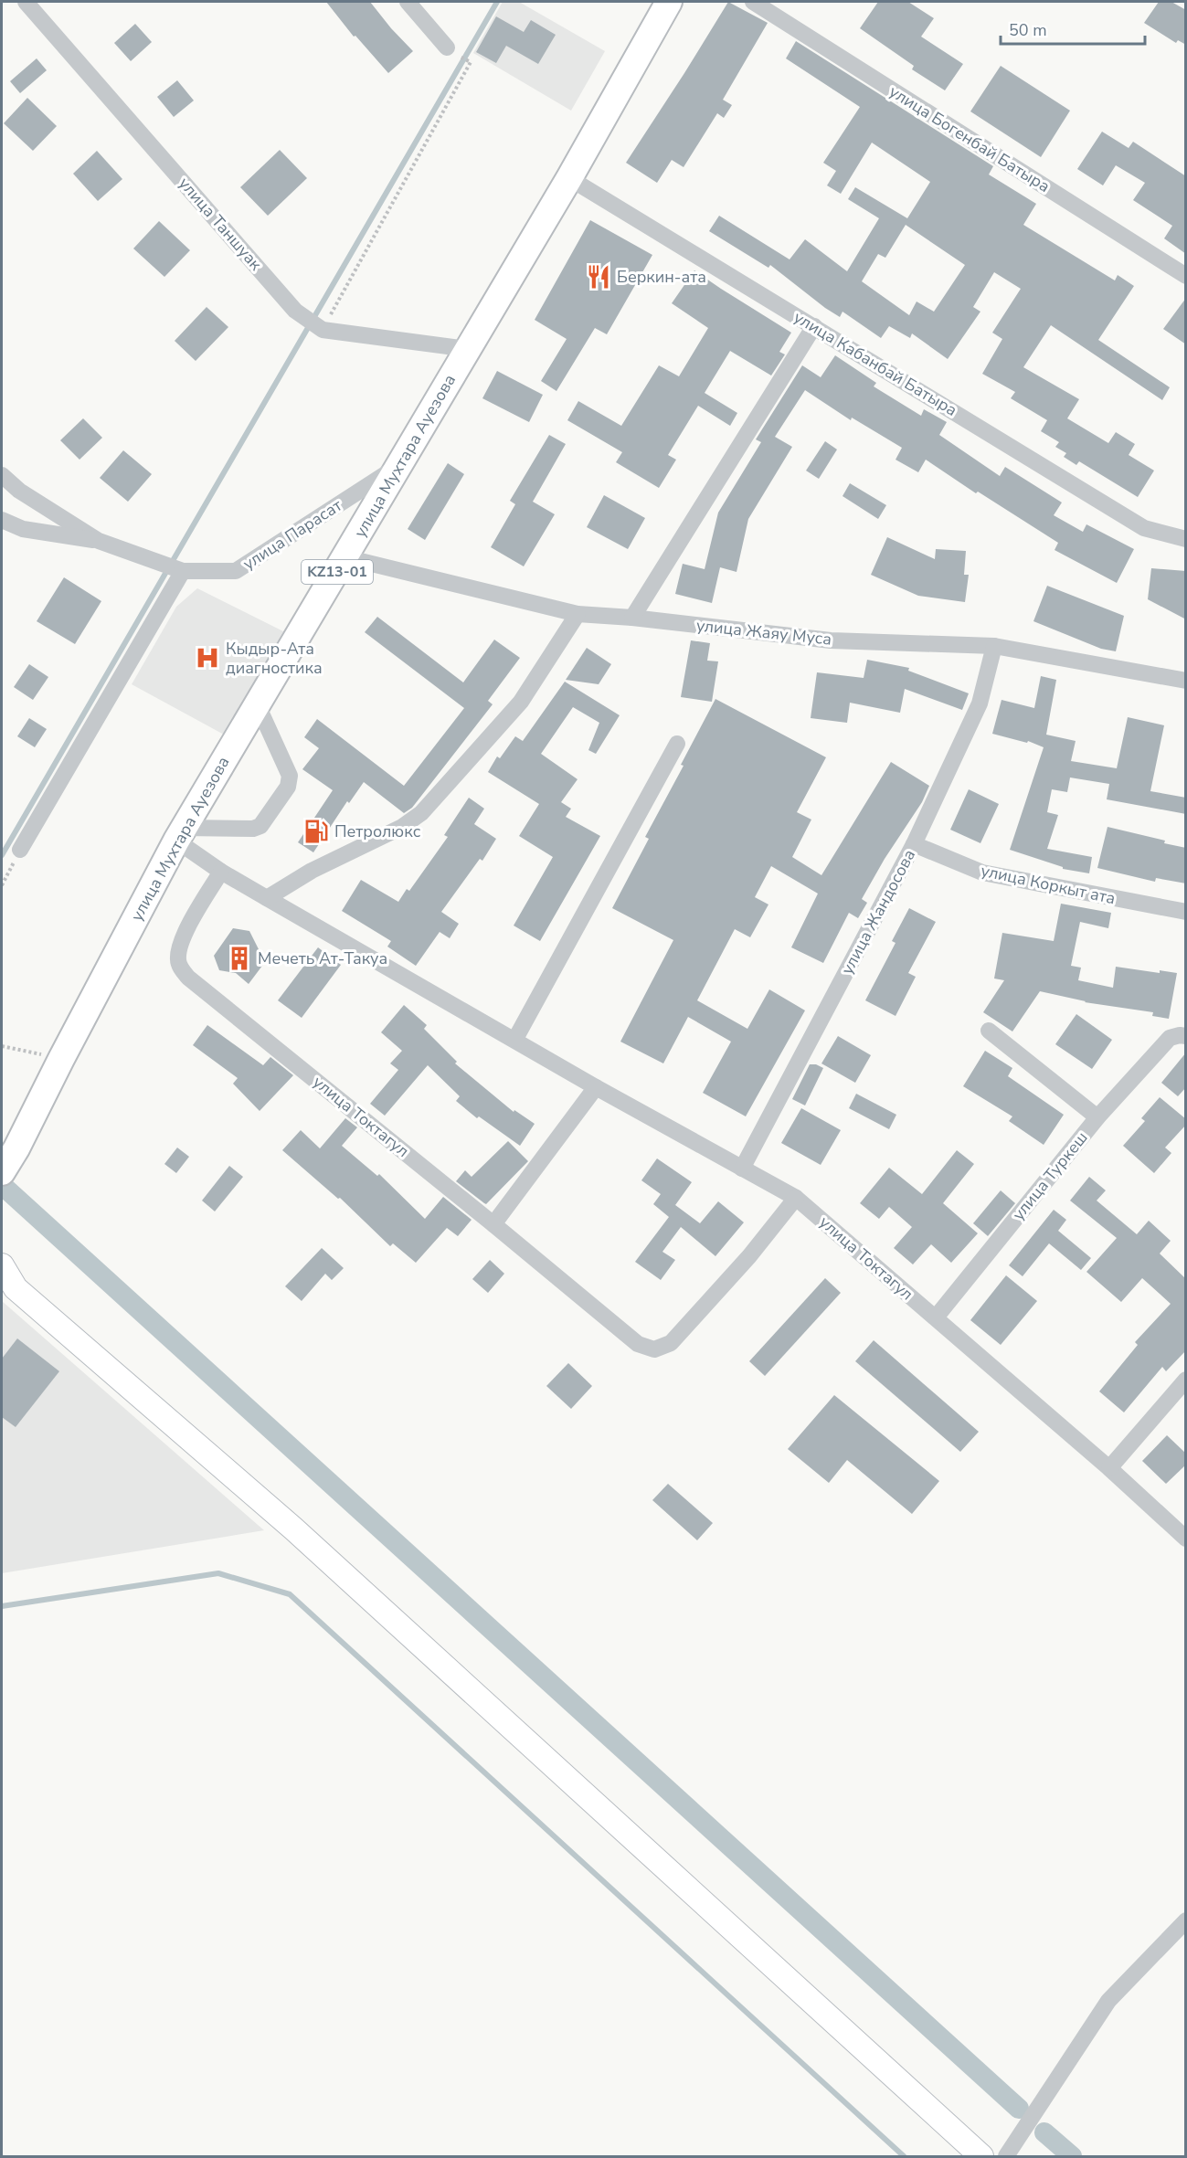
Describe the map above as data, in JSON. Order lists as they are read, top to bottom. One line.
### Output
{"streets":{"main road":["улица Мухтара Ауезова","KZ13-01"],"street":["улица Богенбай Батыра","улица Таншуак","улица Кабанбай Батыра","улица Парасат","улица Жаяу Муса","улица Коркыт ата","улица Жандосова","улица Токтагул","улица Туркеш"]},"crossings":[["улица Таншуак","улица Мухтара Ауезова"],["улица Кабанбай Батыра","улица Мухтара Ауезова"],["улица Мухтара Ауезова","улица Парасат"],["улица Мухтара Ауезова","улица Жаяу Муса"],["улица Мухтара Ауезова","улица Токтагул"],["улица Жаяу Муса","улица Жандосова"],["улица Коркыт ата","улица Жандосова"],["улица Жандосова","улица Токтагул"],["улица Токтагул","улица Туркеш"]],"places":{"restaurant":["Беркин-ата"],"hospital":["Кыдыр-Ата диагностика"],"fuel station":["Петролюкс"],"building":["Мечеть Ат-Такуа"]},"scale_bar":"50 m"}
